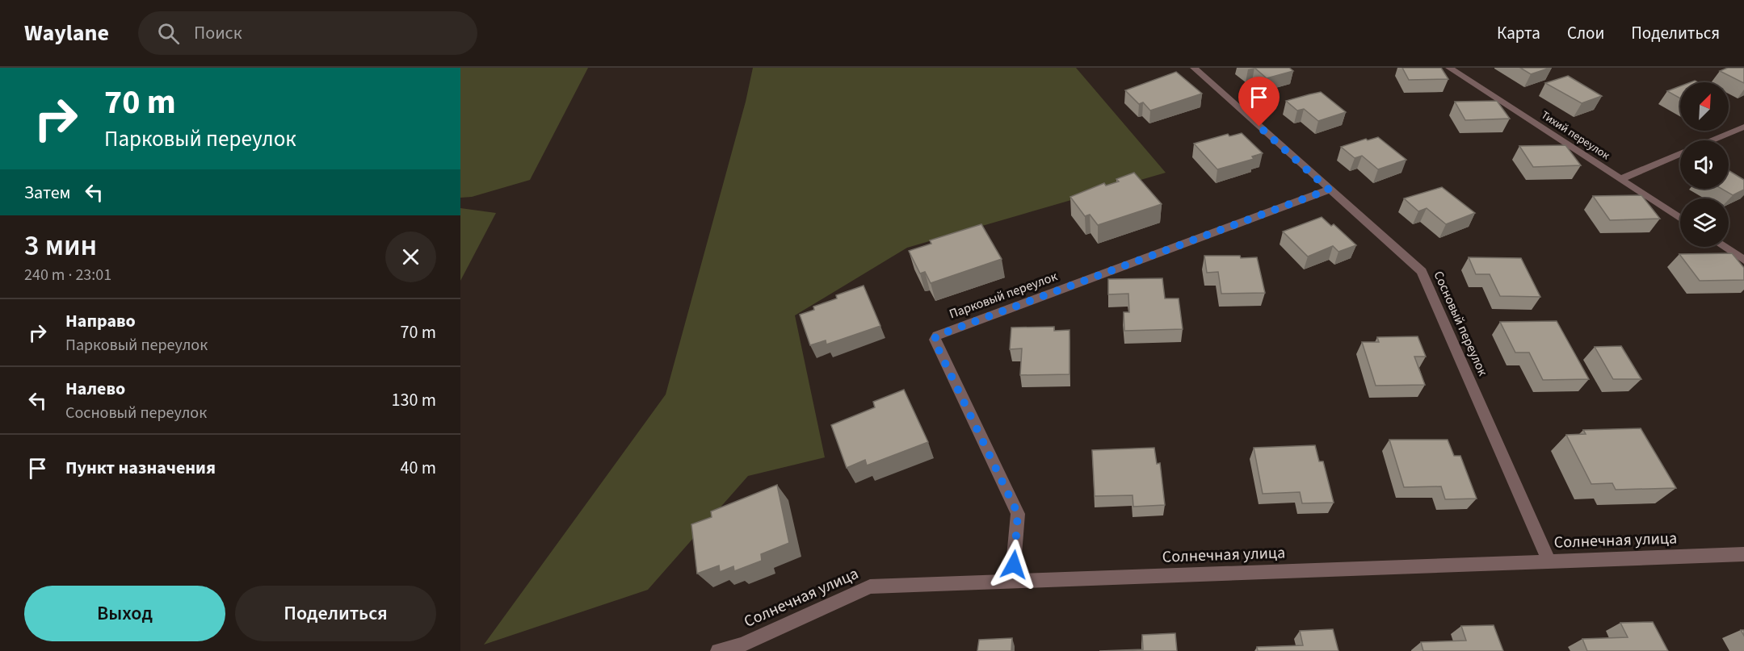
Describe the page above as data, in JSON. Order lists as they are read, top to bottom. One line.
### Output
{"streets":{"street":["Тихий переулок","Парковый переулок","Сосновый переулок","Солнечная улица"]},"crossings":[["Парковый переулок","Сосновый переулок"],["Парковый переулок","Солнечная улица"],["Сосновый переулок","Солнечная улица"]],"north":"top right","page":{"header":"Waylane","search":"Поиск","nav":["Карта","Слои","Поделиться"],"turn":["70 m","Парковый переулок"],"then":"Затем","heading":["3 мин","240 m · 23:01"],"list":[{"name":"Направо","note":"Парковый переулок","value":"70 m"},{"name":"Налево","note":"Сосновый переулок","value":"130 m"},{"name":"Пункт назначения","value":"40 m"}],"buttons":["Выход","Поделиться"]}}
